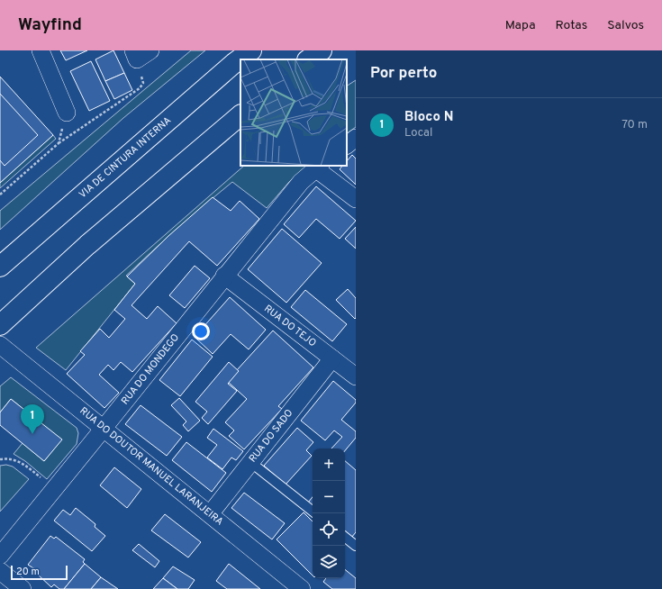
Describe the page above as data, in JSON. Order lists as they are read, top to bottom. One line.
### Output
{"streets":{"highway":["VIA DE CINTURA INTERNA"],"street":["RUA DO TEJO","RUA DO MONDEGO","RUA DO SADO","RUA DO DOUTOR MANUEL LARANJEIRA"]},"crossings":[["RUA DO TEJO","RUA DO MONDEGO"],["RUA DO TEJO","RUA DO SADO"],["RUA DO MONDEGO","RUA DO DOUTOR MANUEL LARANJEIRA"],["RUA DO SADO","RUA DO DOUTOR MANUEL LARANJEIRA"]],"scale_bar":"20 m","page":{"header":"Wayfind","nav":["Mapa","Rotas","Salvos"],"heading":"Por perto","list":[{"mark":"1","name":"Bloco N","note":"Local","value":"70 m"}],"pins":"1","map_buttons":["+","−"],"scale":"20 m"}}
